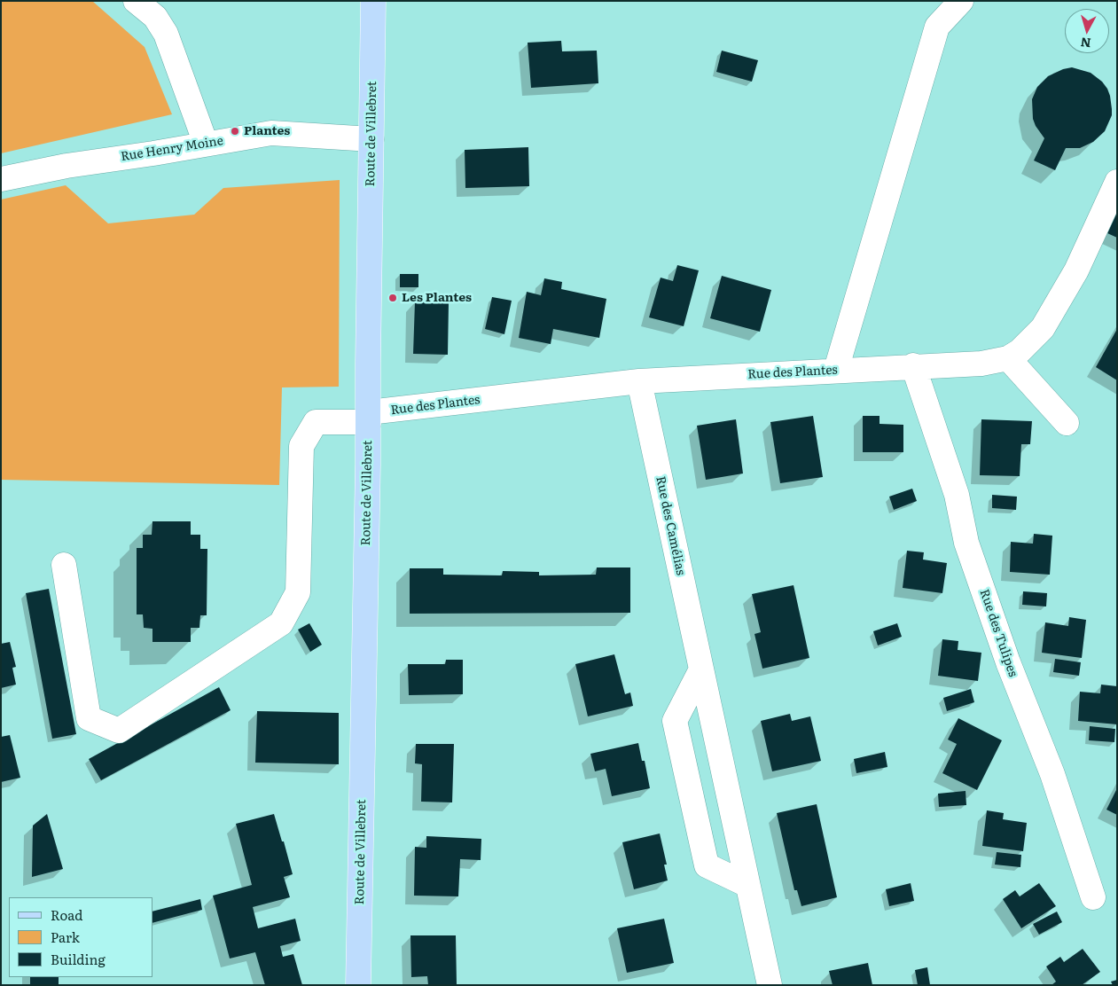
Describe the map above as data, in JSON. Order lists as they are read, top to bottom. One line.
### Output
{"streets":{"main road":["Route de Villebret"],"street":["Rue Henry Moine","Rue des Plantes","Rue des Camélias","Rue des Tulipes"]},"crossings":[["Route de Villebret","Rue Henry Moine"],["Route de Villebret","Rue des Plantes"],["Rue des Plantes","Rue des Camélias"],["Rue des Plantes","Rue des Tulipes"]],"places":["Plantes","Les Plantes"],"legend":["Road","Park","Building"],"north":"bottom"}
